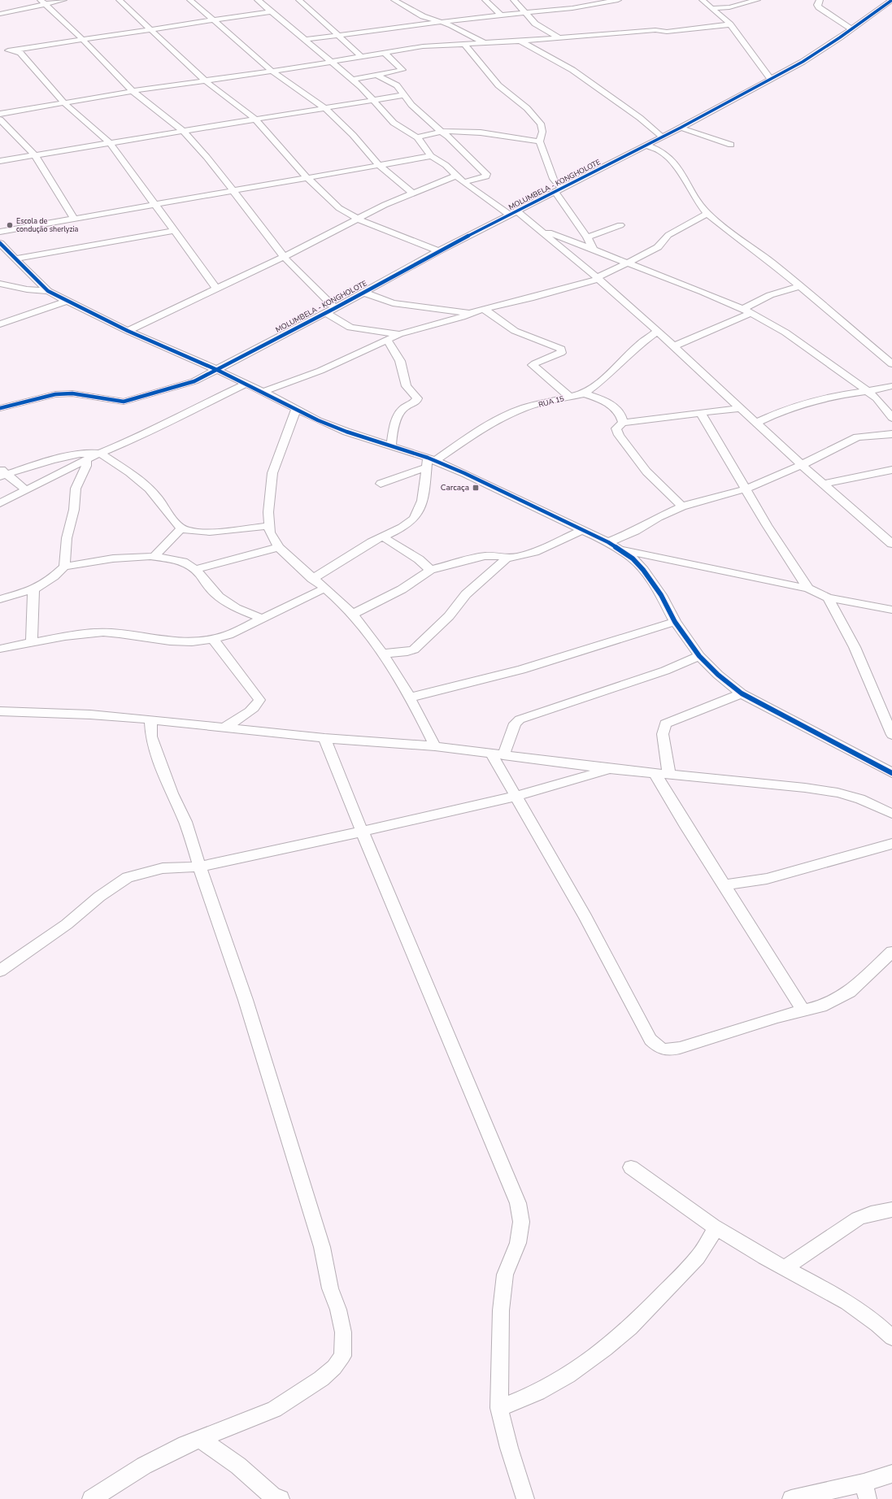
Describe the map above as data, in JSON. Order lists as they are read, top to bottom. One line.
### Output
{"streets":{"street":["MOLUMBELA - KONGHOLOTE","RUA 15"]},"places":{"other":["Escola de condução sherlyzia"],"transit":["Carcaça"]}}
